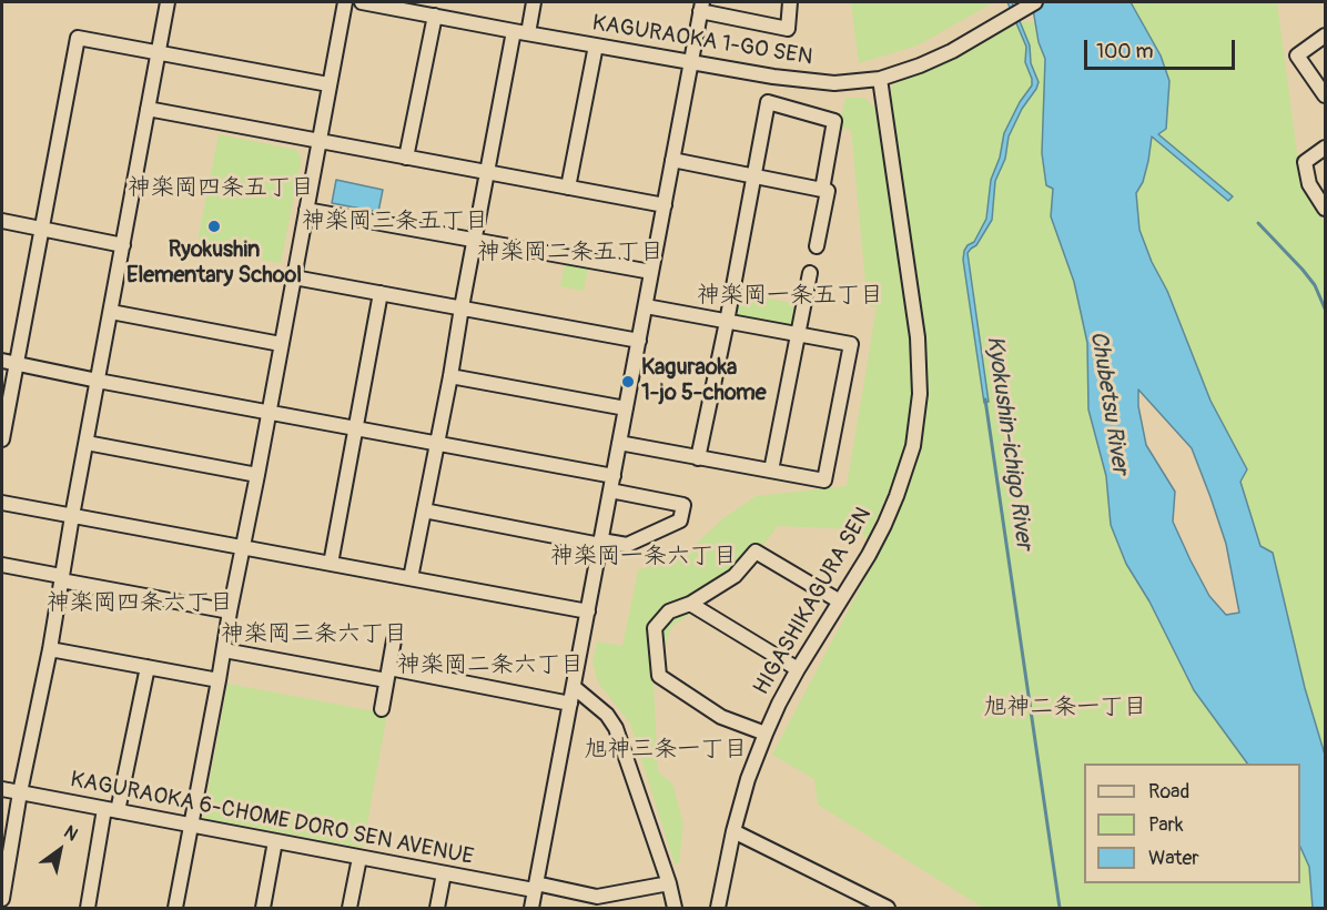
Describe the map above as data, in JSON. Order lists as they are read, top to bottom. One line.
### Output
{"streets":{"street":["KAGURAOKA 1-GO SEN","HIGASHIKAGURA SEN","KAGURAOKA 6-CHOME DORO SEN AVENUE"]},"crossings":[["KAGURAOKA 1-GO SEN","HIGASHIKAGURA SEN"]],"districts":["神楽岡四条五丁目","神楽岡三条五丁目","神楽岡二条五丁目","神楽岡一条五丁目","神楽岡一条六丁目","神楽岡四条六丁目","神楽岡三条六丁目","神楽岡二条六丁目","旭神二条一丁目","旭神三条一丁目"],"water":["Chubetsu River","Kyokushin-ichigo River"],"places":["Ryokushin Elementary School","Kaguraoka 1-jo 5-chome"],"legend":["Road","Park","Water"],"scale_bar":"100 m","north":"top right"}
